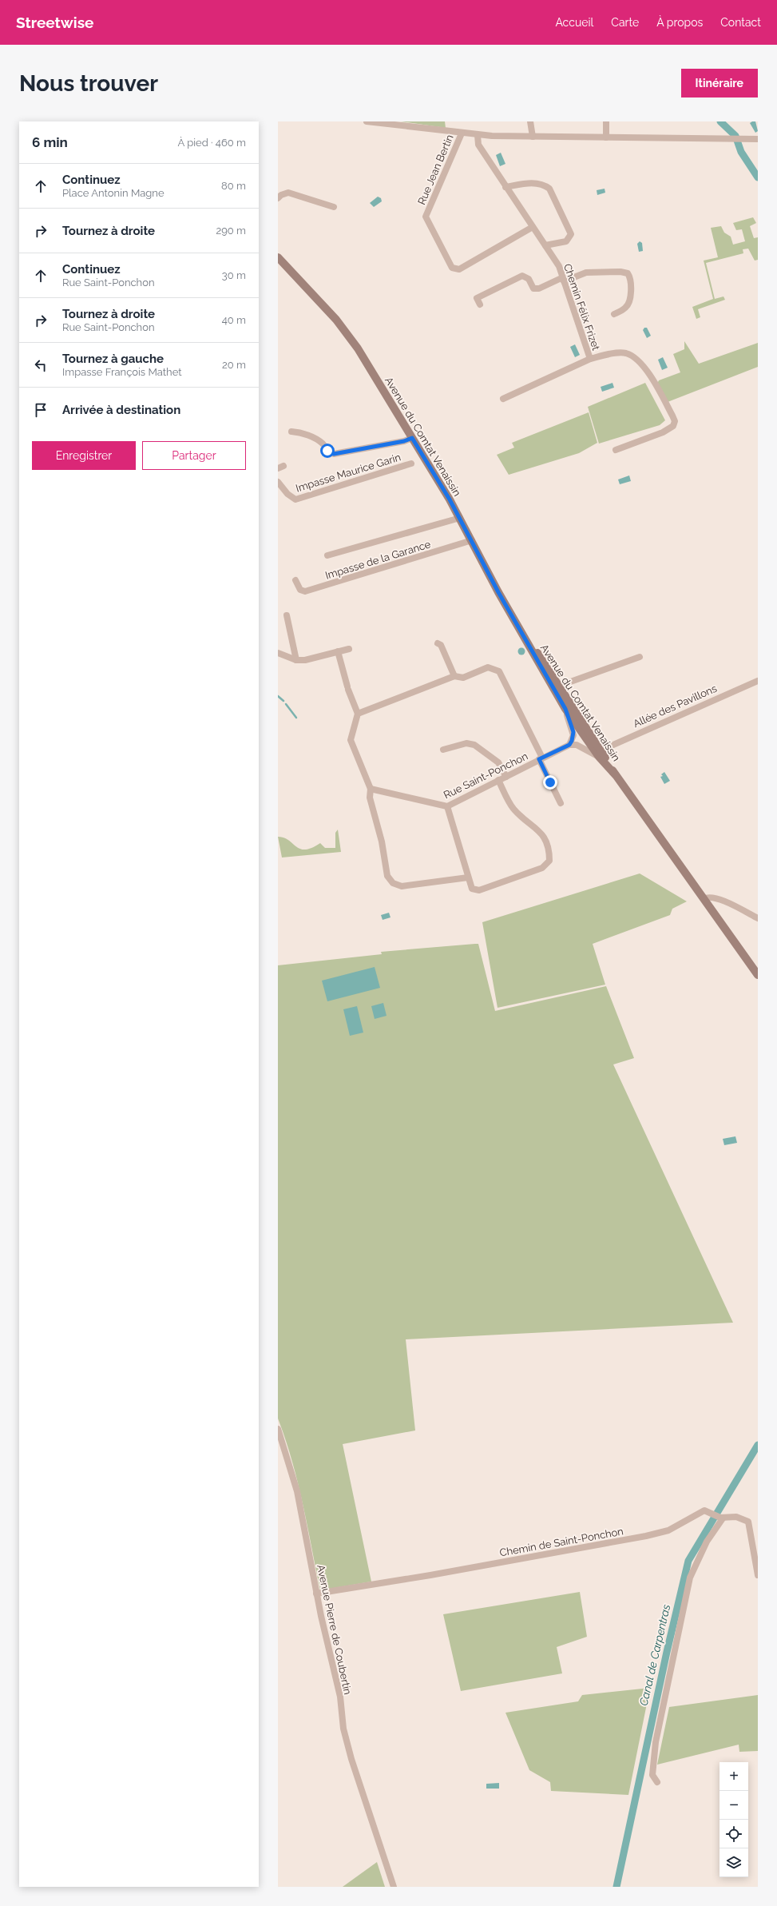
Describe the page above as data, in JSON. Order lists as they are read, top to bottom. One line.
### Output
{"streets":{"main road":["Avenue du Comtat Venaissin"],"street":["Rue Jean Bertin","Chemin Félix Frizet","Impasse Maurice Garin","Impasse de la Garance","Allée des Pavillons","Rue Saint-Ponchon","Chemin de Saint-Ponchon","Avenue Pierre de Coubertin"]},"crossings":[["Rue Jean Bertin","Chemin Félix Frizet"],["Avenue du Comtat Venaissin","Impasse de la Garance"],["Avenue du Comtat Venaissin","Allée des Pavillons"],["Chemin de Saint-Ponchon","Avenue Pierre de Coubertin"]],"water":["Canal de Carpentras"],"page":{"header":"Streetwise","nav":["Accueil","Carte","À propos","Contact"],"buttons":["Itinéraire",["Enregistrer","Partager"]],"title":"Nous trouver","heading":["6 min","À pied · 460 m"],"list":[["Continuez","Place Antonin Magne","80 m"],["Tournez à droite","290 m"],["Continuez","Rue Saint-Ponchon","30 m"],["Tournez à droite","Rue Saint-Ponchon","40 m"],["Tournez à gauche","Impasse François Mathet","20 m"],"Arrivée à destination"],"map_buttons":["+","−"]}}
